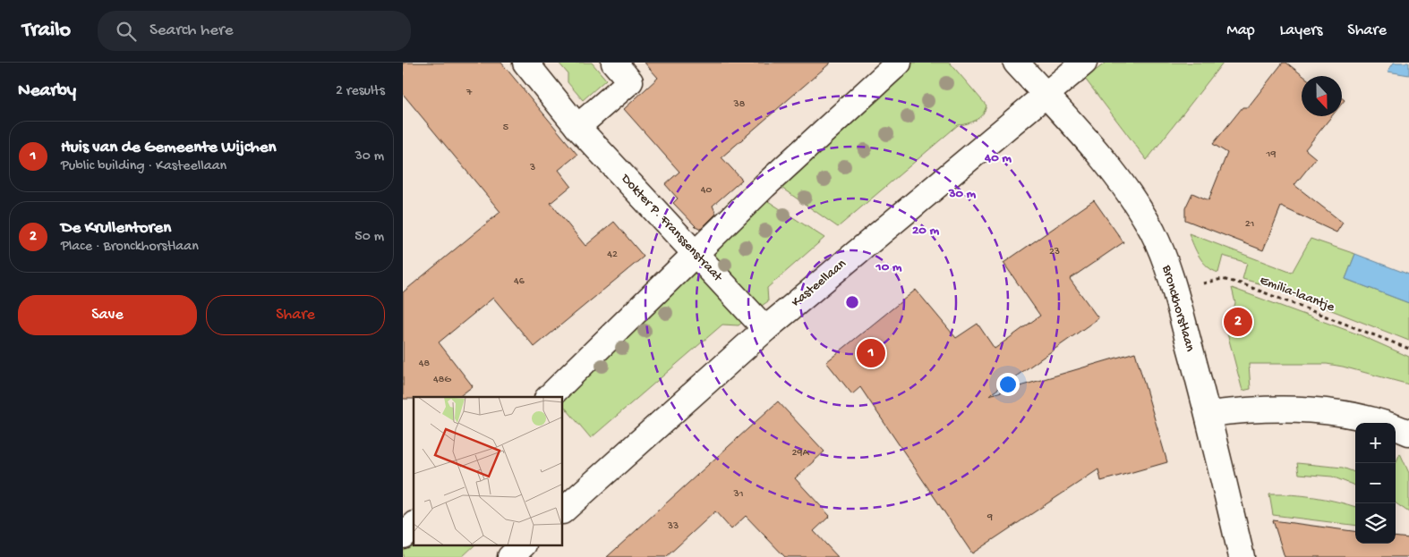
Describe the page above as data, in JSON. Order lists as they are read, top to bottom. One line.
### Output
{"streets":{"street":["Dokter P. Franssenstraat","Kasteellaan","Bronckhorstlaan"],"path":["Emilia-laantje"]},"crossings":[["Dokter P. Franssenstraat","Kasteellaan"],["Kasteellaan","Bronckhorstlaan"],["Emilia-laantje","Bronckhorstlaan"]],"house_numbers":["7","38","5","19","3","40","21","23","42","46","48","48G","29A","31","9","33"],"north":"bottom","page":{"header":"Trailo","search":"Search here","nav":["Map","Layers","Share"],"heading":["Nearby","2 results"],"list":[{"mark":"1","name":"Huis van de Gemeente Wijchen","note":"Public building · Kasteellaan","value":"30 m"},{"mark":"2","name":"De Krullentoren","note":"Place · Bronckhorstlaan","value":"50 m"}],"buttons":["Save","Share"],"pins":["2","1"],"map_buttons":["+","−"]},"rings":["40 m","30 m","20 m","10 m"]}
